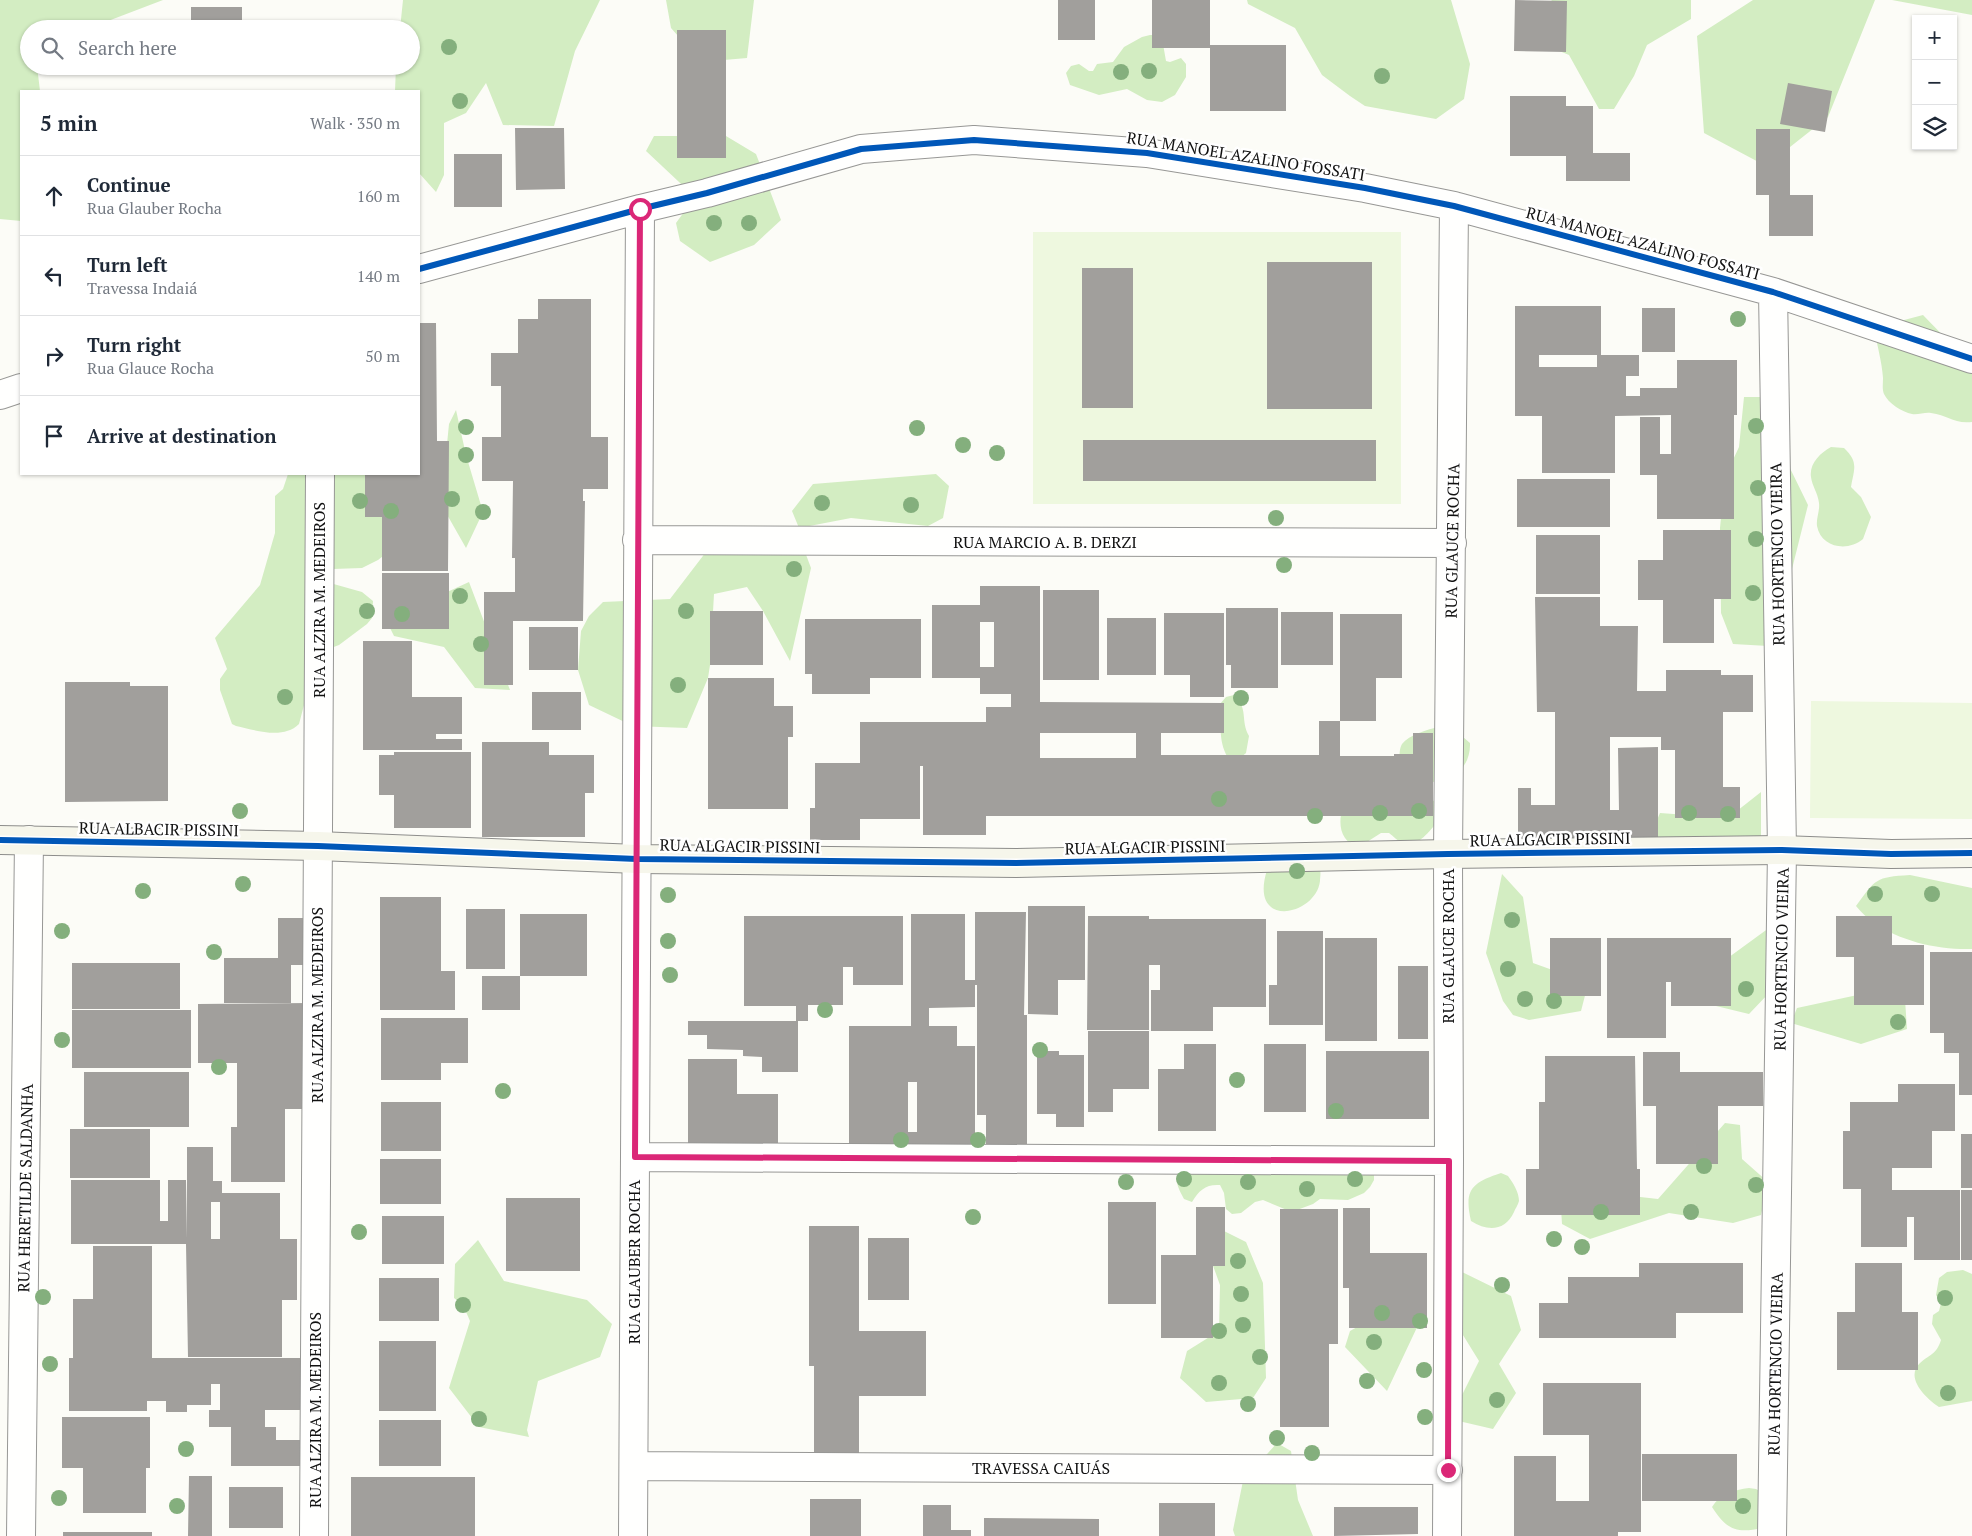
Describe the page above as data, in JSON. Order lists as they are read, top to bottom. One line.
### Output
{"streets":{"street":["RUA MANOEL AZALINO FOSSATI","RUA GLAUCE ROCHA","RUA MARCIO A. B. DERZI","RUA HORTENCIO VIEIRA","RUA ALZIRA M. MEDEIROS","RUA ALBACIR PISSINI","RUA ALGACIR PISSINI","RUA HERETILDE SALDANHA","RUA GLAUBER ROCHA","TRAVESSA CAIUÁS"]},"crossings":[["RUA MANOEL AZALINO FOSSATI","RUA GLAUCE ROCHA"],["RUA MANOEL AZALINO FOSSATI","RUA HORTENCIO VIEIRA"],["RUA MANOEL AZALINO FOSSATI","RUA GLAUBER ROCHA"],["RUA GLAUCE ROCHA","RUA MARCIO A. B. DERZI"],["RUA GLAUCE ROCHA","RUA ALGACIR PISSINI"],["RUA GLAUCE ROCHA","TRAVESSA CAIUÁS"],["RUA MARCIO A. B. DERZI","RUA GLAUBER ROCHA"],["RUA HORTENCIO VIEIRA","RUA ALGACIR PISSINI"],["RUA ALZIRA M. MEDEIROS","RUA ALBACIR PISSINI"],["RUA ALZIRA M. MEDEIROS","RUA ALGACIR PISSINI"],["RUA ALBACIR PISSINI","RUA ALGACIR PISSINI"],["RUA ALBACIR PISSINI","RUA HERETILDE SALDANHA"],["RUA ALGACIR PISSINI","RUA GLAUBER ROCHA"],["RUA GLAUBER ROCHA","TRAVESSA CAIUÁS"]],"page":{"map_buttons":["+","−"],"search":"Search here","heading":["5 min","Walk · 350 m"],"list":[["Continue","Rua Glauber Rocha","160 m"],["Turn left","Travessa Indaiá","140 m"],["Turn right","Rua Glauce Rocha","50 m"],"Arrive at destination"]}}
